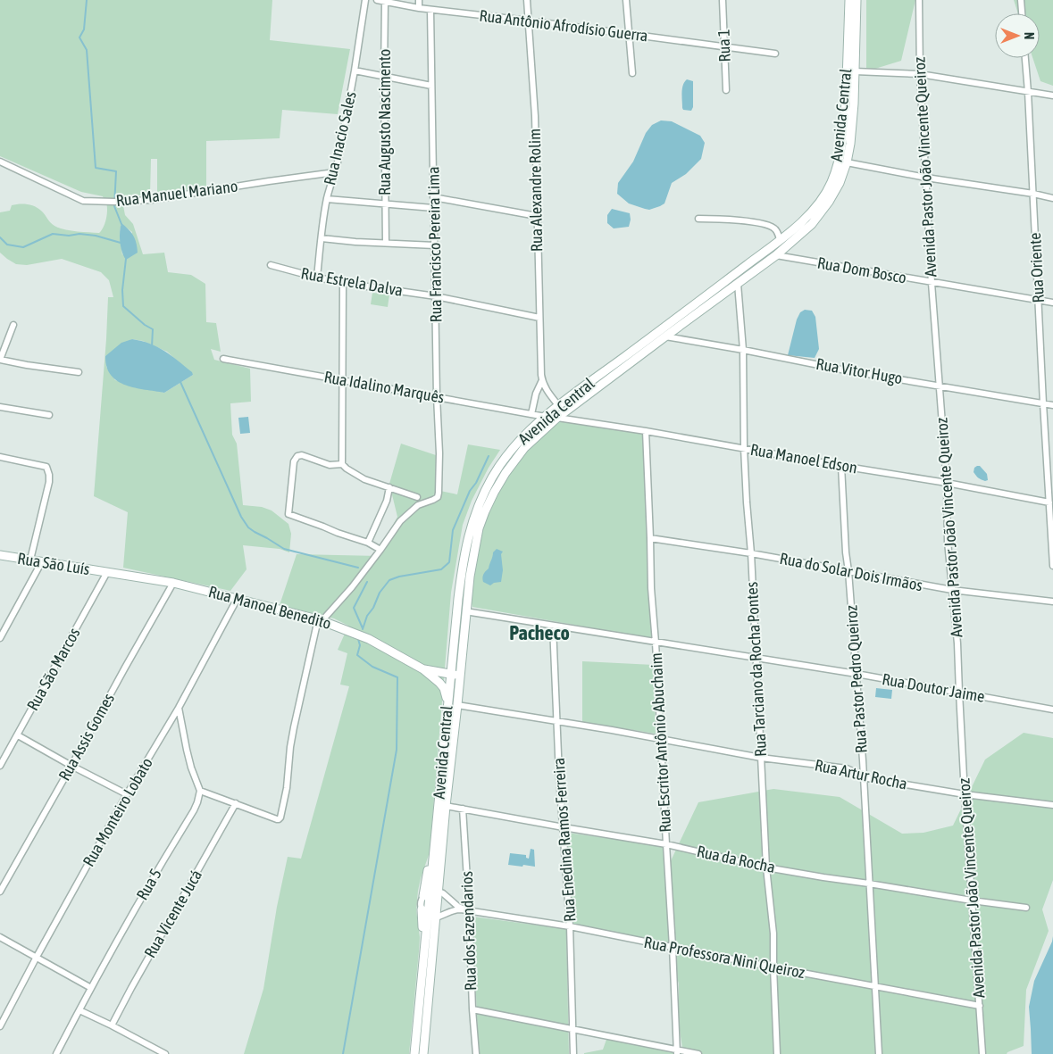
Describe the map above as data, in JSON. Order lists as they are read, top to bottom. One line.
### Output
{"streets":{"main road":["Avenida Central","Rua São Luís","Rua Manoel Benedito"],"street":["Rua Antônio Afrodísio Guerra","Rua 1","Rua Augusto Nascimento","Rua Inacio Sales","Avenida Pastor João Vincente Queiroz","Rua Alexandre Rolim","Rua Manuel Mariano","Rua Francisco Pereira Lima","Rua Oriente","Rua Dom Bosco","Rua Estrela Dalva","Rua Vitor Hugo","Rua Idalino Marquês","Rua Manoel Edson","Rua do Solar Dois Irmãos","Rua São Marcos","Rua Tarciano da Rocha Pontes","Rua Pastor Pedro Queiroz","Rua Doutor Jaime","Rua Assis Gomes","Rua Escritor Antônio Abuchaim","Rua Artur Rocha","Rua Monteiro Lobato","Rua Enedina Ramos Ferreira","Rua da Rocha","Rua 5","Rua Vicente Jucá","Rua dos Fazendarios","Rua Professora Nini Queiroz"]},"crossings":[["Rua Antônio Afrodísio Guerra","Rua 1"],["Rua Antônio Afrodísio Guerra","Rua Augusto Nascimento"],["Rua Antônio Afrodísio Guerra","Rua Alexandre Rolim"],["Rua Antônio Afrodísio Guerra","Rua Francisco Pereira Lima"],["Avenida Central","Rua Alexandre Rolim"],["Avenida Central","Rua Dom Bosco"],["Avenida Central","Rua Vitor Hugo"],["Avenida Central","Rua Idalino Marquês"],["Avenida Central","Rua Manoel Edson"],["Avenida Central","Rua Manoel Benedito"],["Avenida Central","Rua Tarciano da Rocha Pontes"],["Avenida Central","Rua Doutor Jaime"],["Avenida Central","Rua Artur Rocha"],["Avenida Central","Rua da Rocha"],["Rua Inacio Sales","Rua Manuel Mariano"],["Rua Inacio Sales","Rua Estrela Dalva"],["Avenida Pastor João Vincente Queiroz","Rua Dom Bosco"],["Avenida Pastor João Vincente Queiroz","Rua Vitor Hugo"],["Avenida Pastor João Vincente Queiroz","Rua Manoel Edson"],["Avenida Pastor João Vincente Queiroz","Rua do Solar Dois Irmãos"],["Avenida Pastor João Vincente Queiroz","Rua Doutor Jaime"],["Avenida Pastor João Vincente Queiroz","Rua Artur Rocha"],["Avenida Pastor João Vincente Queiroz","Rua da Rocha"],["Avenida Pastor João Vincente Queiroz","Rua Professora Nini Queiroz"],["Rua Alexandre Rolim","Rua Estrela Dalva"],["Rua Alexandre Rolim","Rua Idalino Marquês"],["Rua Francisco Pereira Lima","Rua Estrela Dalva"],["Rua Francisco Pereira Lima","Rua Idalino Marquês"],["Rua Oriente","Rua Dom Bosco"],["Rua Oriente","Rua Vitor Hugo"],["Rua Oriente","Rua Manoel Edson"],["Rua Vitor Hugo","Rua Tarciano da Rocha Pontes"],["Rua Manoel Edson","Rua Tarciano da Rocha Pontes"],["Rua Manoel Edson","Rua Pastor Pedro Queiroz"],["Rua Manoel Edson","Rua Escritor Antônio Abuchaim"],["Rua São Luís","Rua Manoel Benedito"],["Rua São Luís","Rua São Marcos"],["Rua do Solar Dois Irmãos","Rua Tarciano da Rocha Pontes"],["Rua do Solar Dois Irmãos","Rua Pastor Pedro Queiroz"],["Rua do Solar Dois Irmãos","Rua Escritor Antônio Abuchaim"],["Rua Manoel Benedito","Rua São Marcos"],["Rua Manoel Benedito","Rua Assis Gomes"],["Rua Manoel Benedito","Rua Monteiro Lobato"],["Rua Tarciano da Rocha Pontes","Rua Doutor Jaime"],["Rua Tarciano da Rocha Pontes","Rua Artur Rocha"],["Rua Tarciano da Rocha Pontes","Rua da Rocha"],["Rua Tarciano da Rocha Pontes","Rua Professora Nini Queiroz"],["Rua Pastor Pedro Queiroz","Rua Doutor Jaime"],["Rua Pastor Pedro Queiroz","Rua Artur Rocha"],["Rua Pastor Pedro Queiroz","Rua da Rocha"],["Rua Pastor Pedro Queiroz","Rua Professora Nini Queiroz"],["Rua Doutor Jaime","Rua Escritor Antônio Abuchaim"],["Rua Doutor Jaime","Rua Enedina Ramos Ferreira"],["Rua Escritor Antônio Abuchaim","Rua Artur Rocha"],["Rua Escritor Antônio Abuchaim","Rua da Rocha"],["Rua Escritor Antônio Abuchaim","Rua Professora Nini Queiroz"],["Rua Artur Rocha","Rua Enedina Ramos Ferreira"],["Rua Enedina Ramos Ferreira","Rua da Rocha"],["Rua Enedina Ramos Ferreira","Rua Professora Nini Queiroz"],["Rua da Rocha","Rua dos Fazendarios"],["Rua dos Fazendarios","Rua Professora Nini Queiroz"]],"districts":["Pacheco"],"north":"right"}
